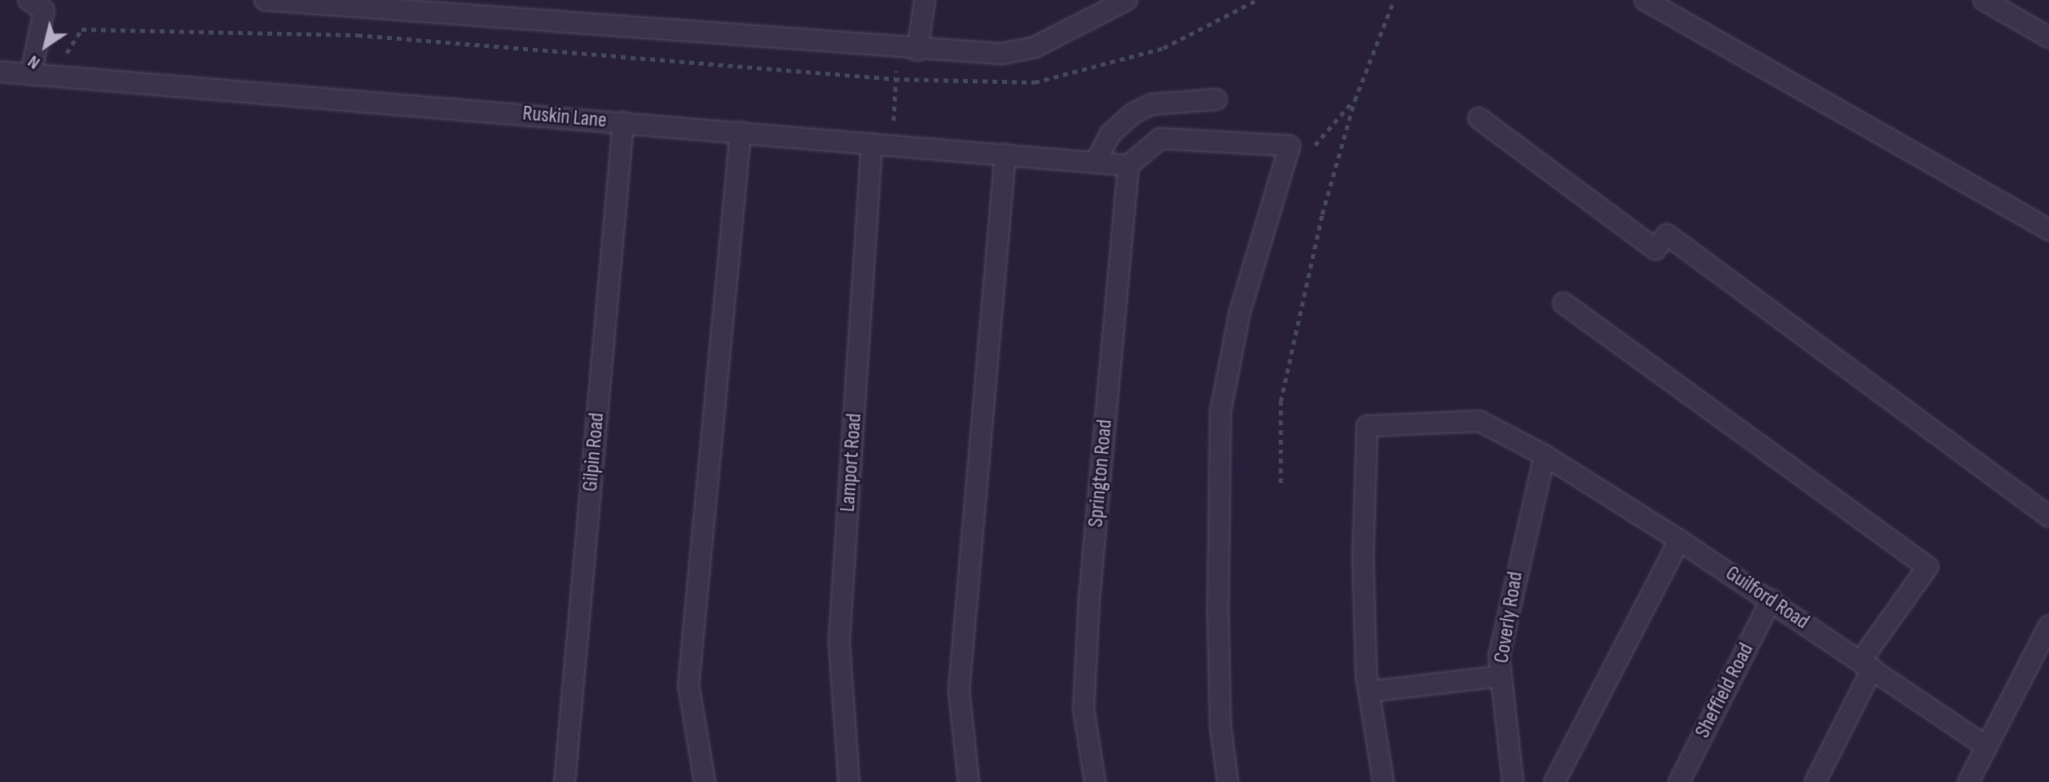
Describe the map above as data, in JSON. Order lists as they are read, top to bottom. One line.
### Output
{"streets":{"street":["Ruskin Lane","Gilpin Road","Lamport Road","Springton Road","Guilford Road","Coverly Road","Sheffield Road"]},"crossings":[["Ruskin Lane","Gilpin Road"],["Ruskin Lane","Lamport Road"],["Ruskin Lane","Springton Road"],["Guilford Road","Coverly Road"],["Guilford Road","Sheffield Road"]],"north":"bottom left"}
